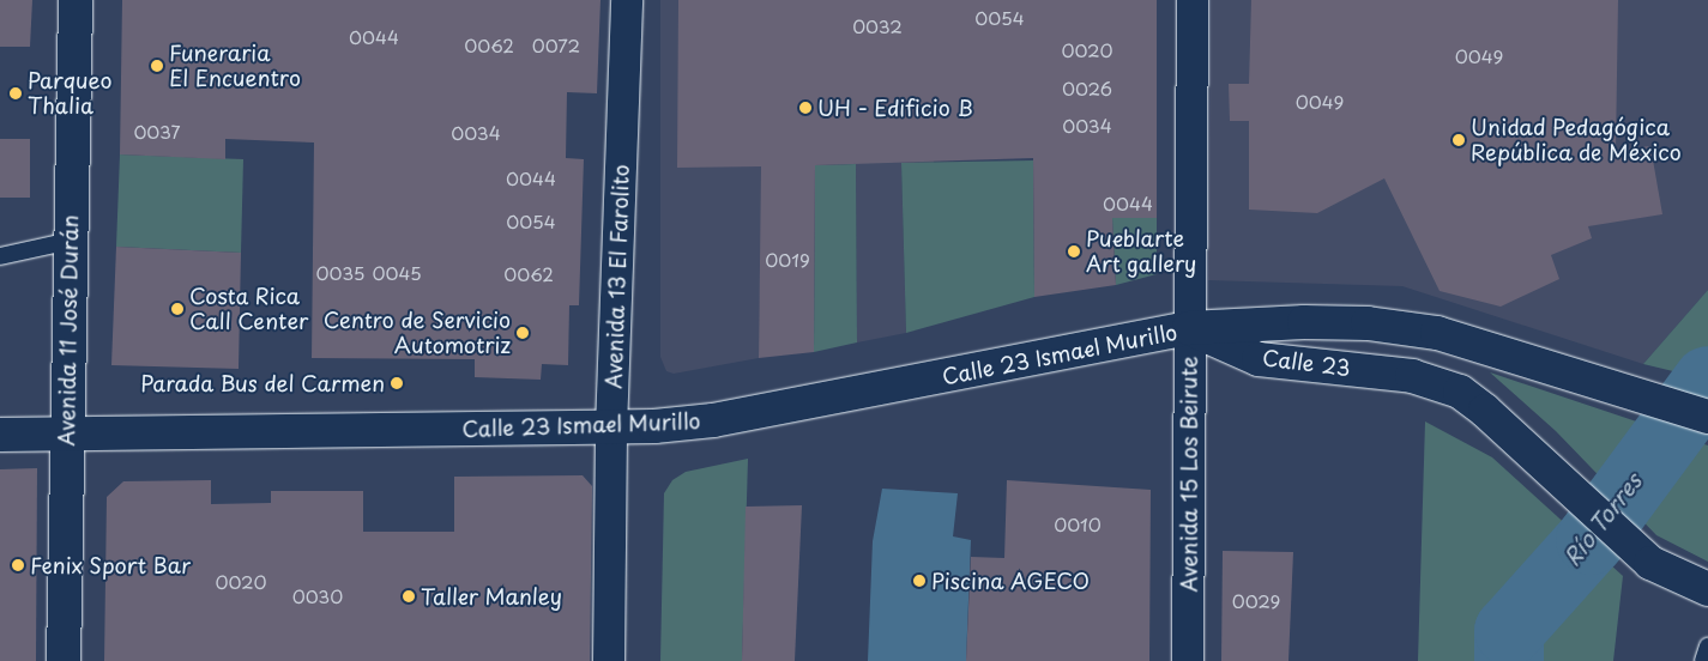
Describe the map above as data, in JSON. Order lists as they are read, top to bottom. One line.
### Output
{"streets":{"main road":["Avenida 11 José Durán","Calle 23 Ismael Murillo","Calle 23"],"street":["Avenida 13 El Farolito","Avenida 15 Los Beirute"]},"crossings":[["Avenida 13 El Farolito","Calle 23 Ismael Murillo"],["Avenida 11 José Durán","Calle 23 Ismael Murillo"],["Calle 23 Ismael Murillo","Calle 23"],["Calle 23 Ismael Murillo","Avenida 15 Los Beirute"],["Calle 23","Avenida 15 Los Beirute"]],"water":["Río Torres"],"places":["Funeraria El Encuentro","Parqueo Thalia","UH - Edificio B","Unidad Pedagógica República de México","Pueblarte Art gallery","Costa Rica Call Center","Centro de Servicio Automotriz","Parada Bus del Carmen","Fenix Sport Bar","Piscina AGECO","Taller Manley"],"house_numbers":["0054","0032","0044","0062","0072","0020","0049","0026","0049","0034","0037","0034","0044","0044","0054","0019","0035","0045","0062","0010","0020","0030","0029"]}
